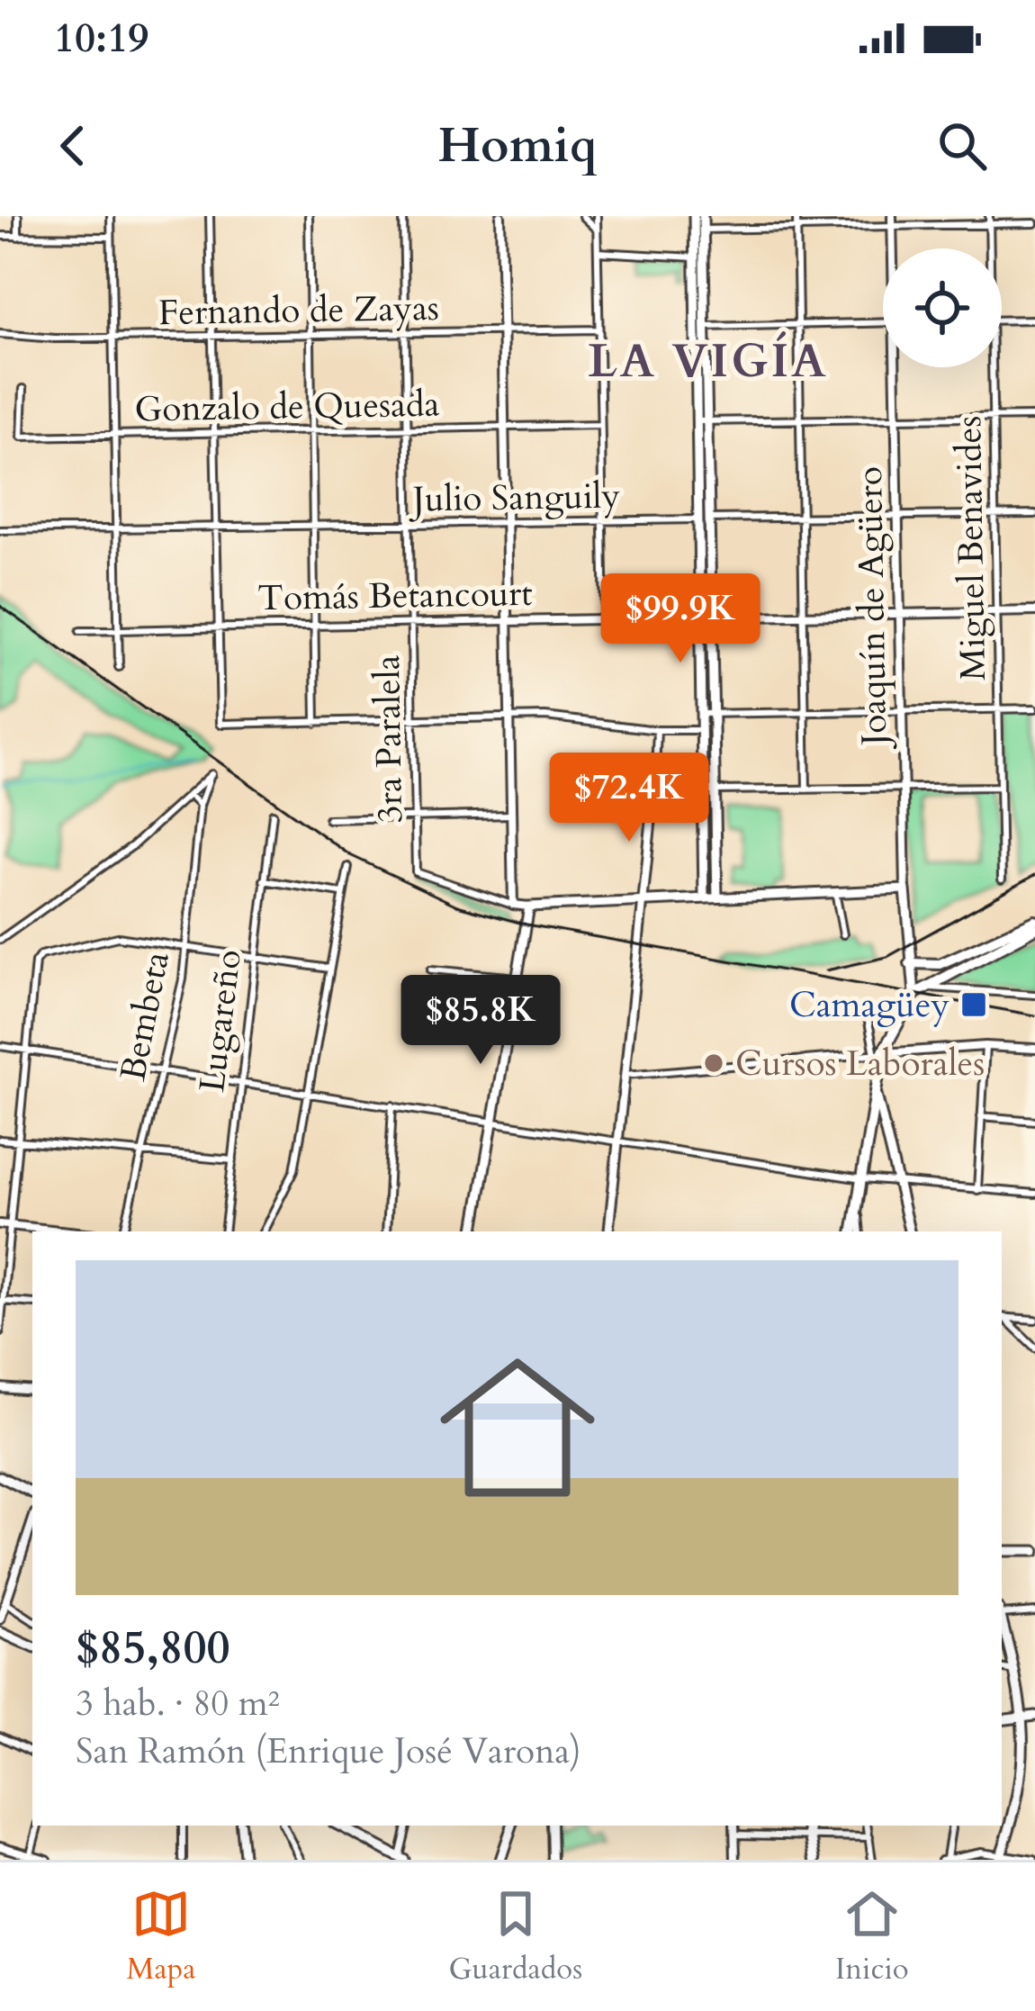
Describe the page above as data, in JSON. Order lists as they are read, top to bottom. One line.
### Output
{"streets":{"main road":["Joaquín de Agüero"],"street":["Fernando de Zayas","Gonzalo de Quesada","Julio Sanguily","Miguel Benavides","Tomás Betancourt","3ra Paralela","Bembeta","Lugareño"]},"crossings":[["Fernando de Zayas","3ra Paralela"],["Gonzalo de Quesada","3ra Paralela"],["Julio Sanguily","Miguel Benavides"],["Julio Sanguily","Joaquín de Agüero"],["Julio Sanguily","3ra Paralela"],["Miguel Benavides","Tomás Betancourt"],["Tomás Betancourt","Joaquín de Agüero"],["Tomás Betancourt","3ra Paralela"]],"districts":["LA VIGÍA"],"places":{"transit":["Camagüey"],"other":["Cursos Laborales"]},"page":{"status":"10:19","header":"Homiq","price":["$99.9K","$72.4K","$85.8K"],"list":[{"name":"$85,800","note":"3 hab. · 80 m² · San Ramón (Enrique José Varona)"}],"tabs":["Mapa","Guardados","Inicio"]}}
